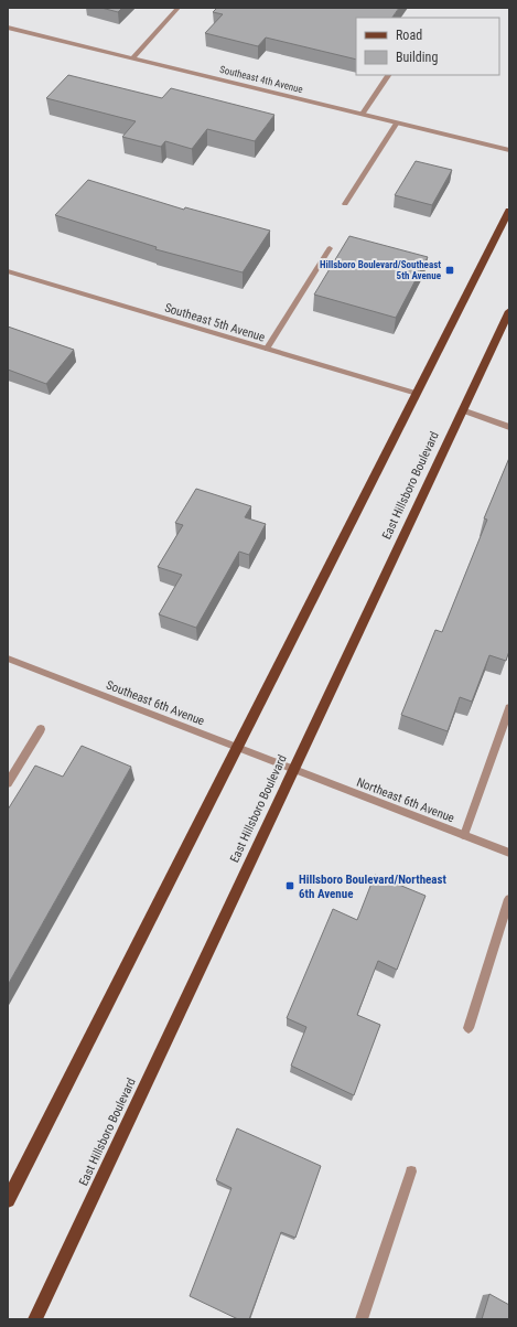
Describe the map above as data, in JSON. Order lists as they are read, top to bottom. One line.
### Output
{"streets":{"main road":["East Hillsboro Boulevard"],"street":["Southeast 4th Avenue","Southeast 5th Avenue","Southeast 6th Avenue","Northeast 6th Avenue"]},"crossings":[["East Hillsboro Boulevard","Southeast 6th Avenue"],["East Hillsboro Boulevard","Northeast 6th Avenue"],["Southeast 6th Avenue","Northeast 6th Avenue"]],"places":{"transit":["Hillsboro Boulevard/Southeast 5th Avenue","Hillsboro Boulevard/Northeast 6th Avenue"]},"legend":["Road","Building"]}
